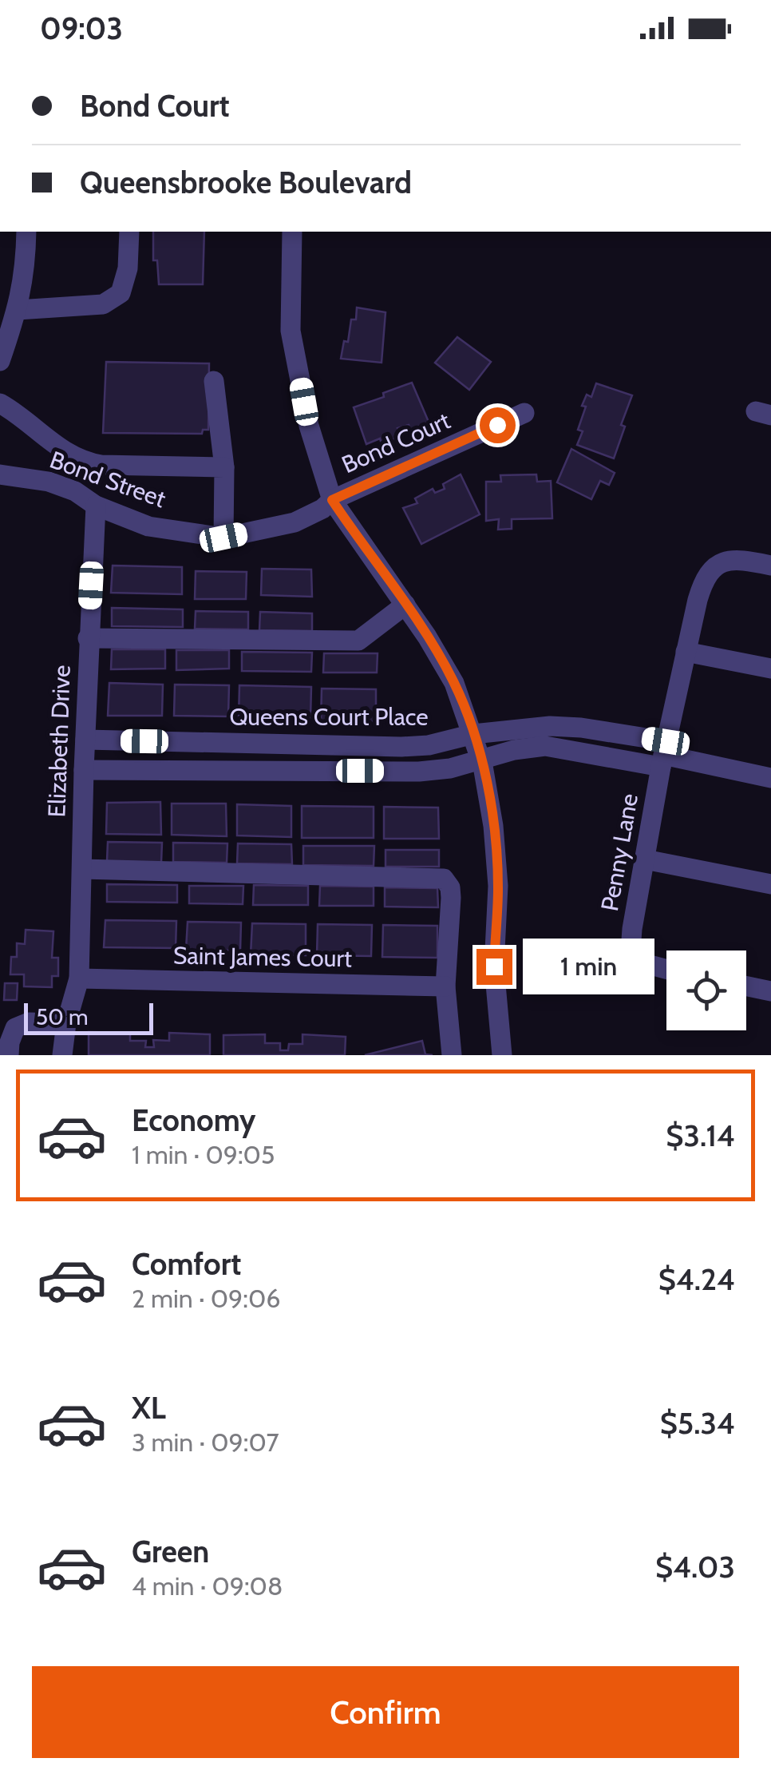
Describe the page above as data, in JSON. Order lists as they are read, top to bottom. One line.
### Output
{"streets":{"street":["Bond Court","Bond Street","Queens Court Place","Elizabeth Drive","Penny Lane","Saint James Court"]},"crossings":[["Bond Court","Bond Street"],["Bond Street","Elizabeth Drive"],["Queens Court Place","Elizabeth Drive"],["Queens Court Place","Penny Lane"],["Elizabeth Drive","Saint James Court"]],"scale_bar":"50 m","page":{"status":"09:03","banner":["Bond Court","Queensbrooke Boulevard"],"bubble":"1 min","scale":"50 m","list":[{"name":"Economy","note":"1 min · 09:05","value":"$3.14"},{"name":"Comfort","note":"2 min · 09:06","value":"$4.24"},{"name":"XL","note":"3 min · 09:07","value":"$5.34"},{"name":"Green","note":"4 min · 09:08","value":"$4.03"}],"buttons":"Confirm"}}
